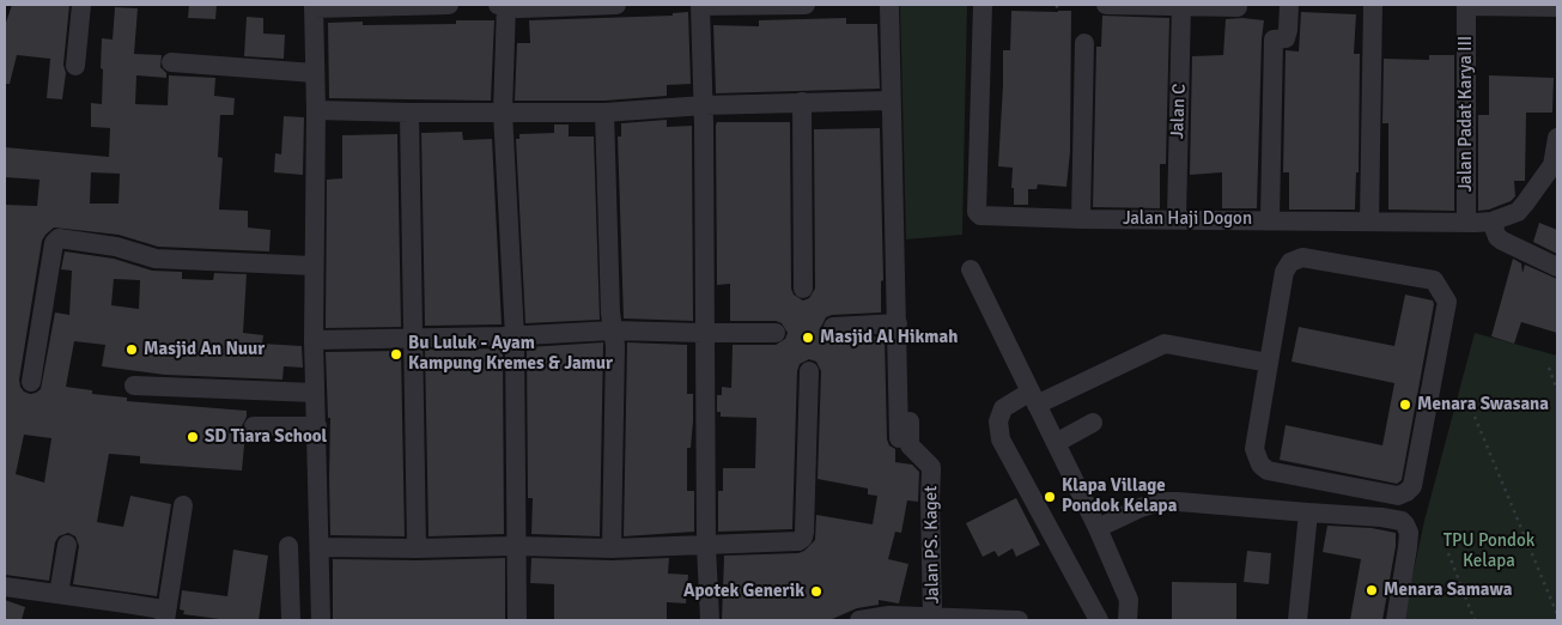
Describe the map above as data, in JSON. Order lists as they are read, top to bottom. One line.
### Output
{"streets":{"street":["Jalan C","Jalan Padat Karya III","Jalan Haji Dogon","Jalan PS. Kaget"]},"crossings":[["Jalan C","Jalan Haji Dogon"],["Jalan Padat Karya III","Jalan Haji Dogon"]],"parks":["TPU Pondok Kelapa"],"places":["Masjid Al Hikmah","Masjid An Nuur","Bu Luluk - Ayam Kampung Kremes & Jamur","Menara Swasana","SD Tiara School","Klapa Village Pondok Kelapa","Menara Samawa","Apotek Generik"]}
